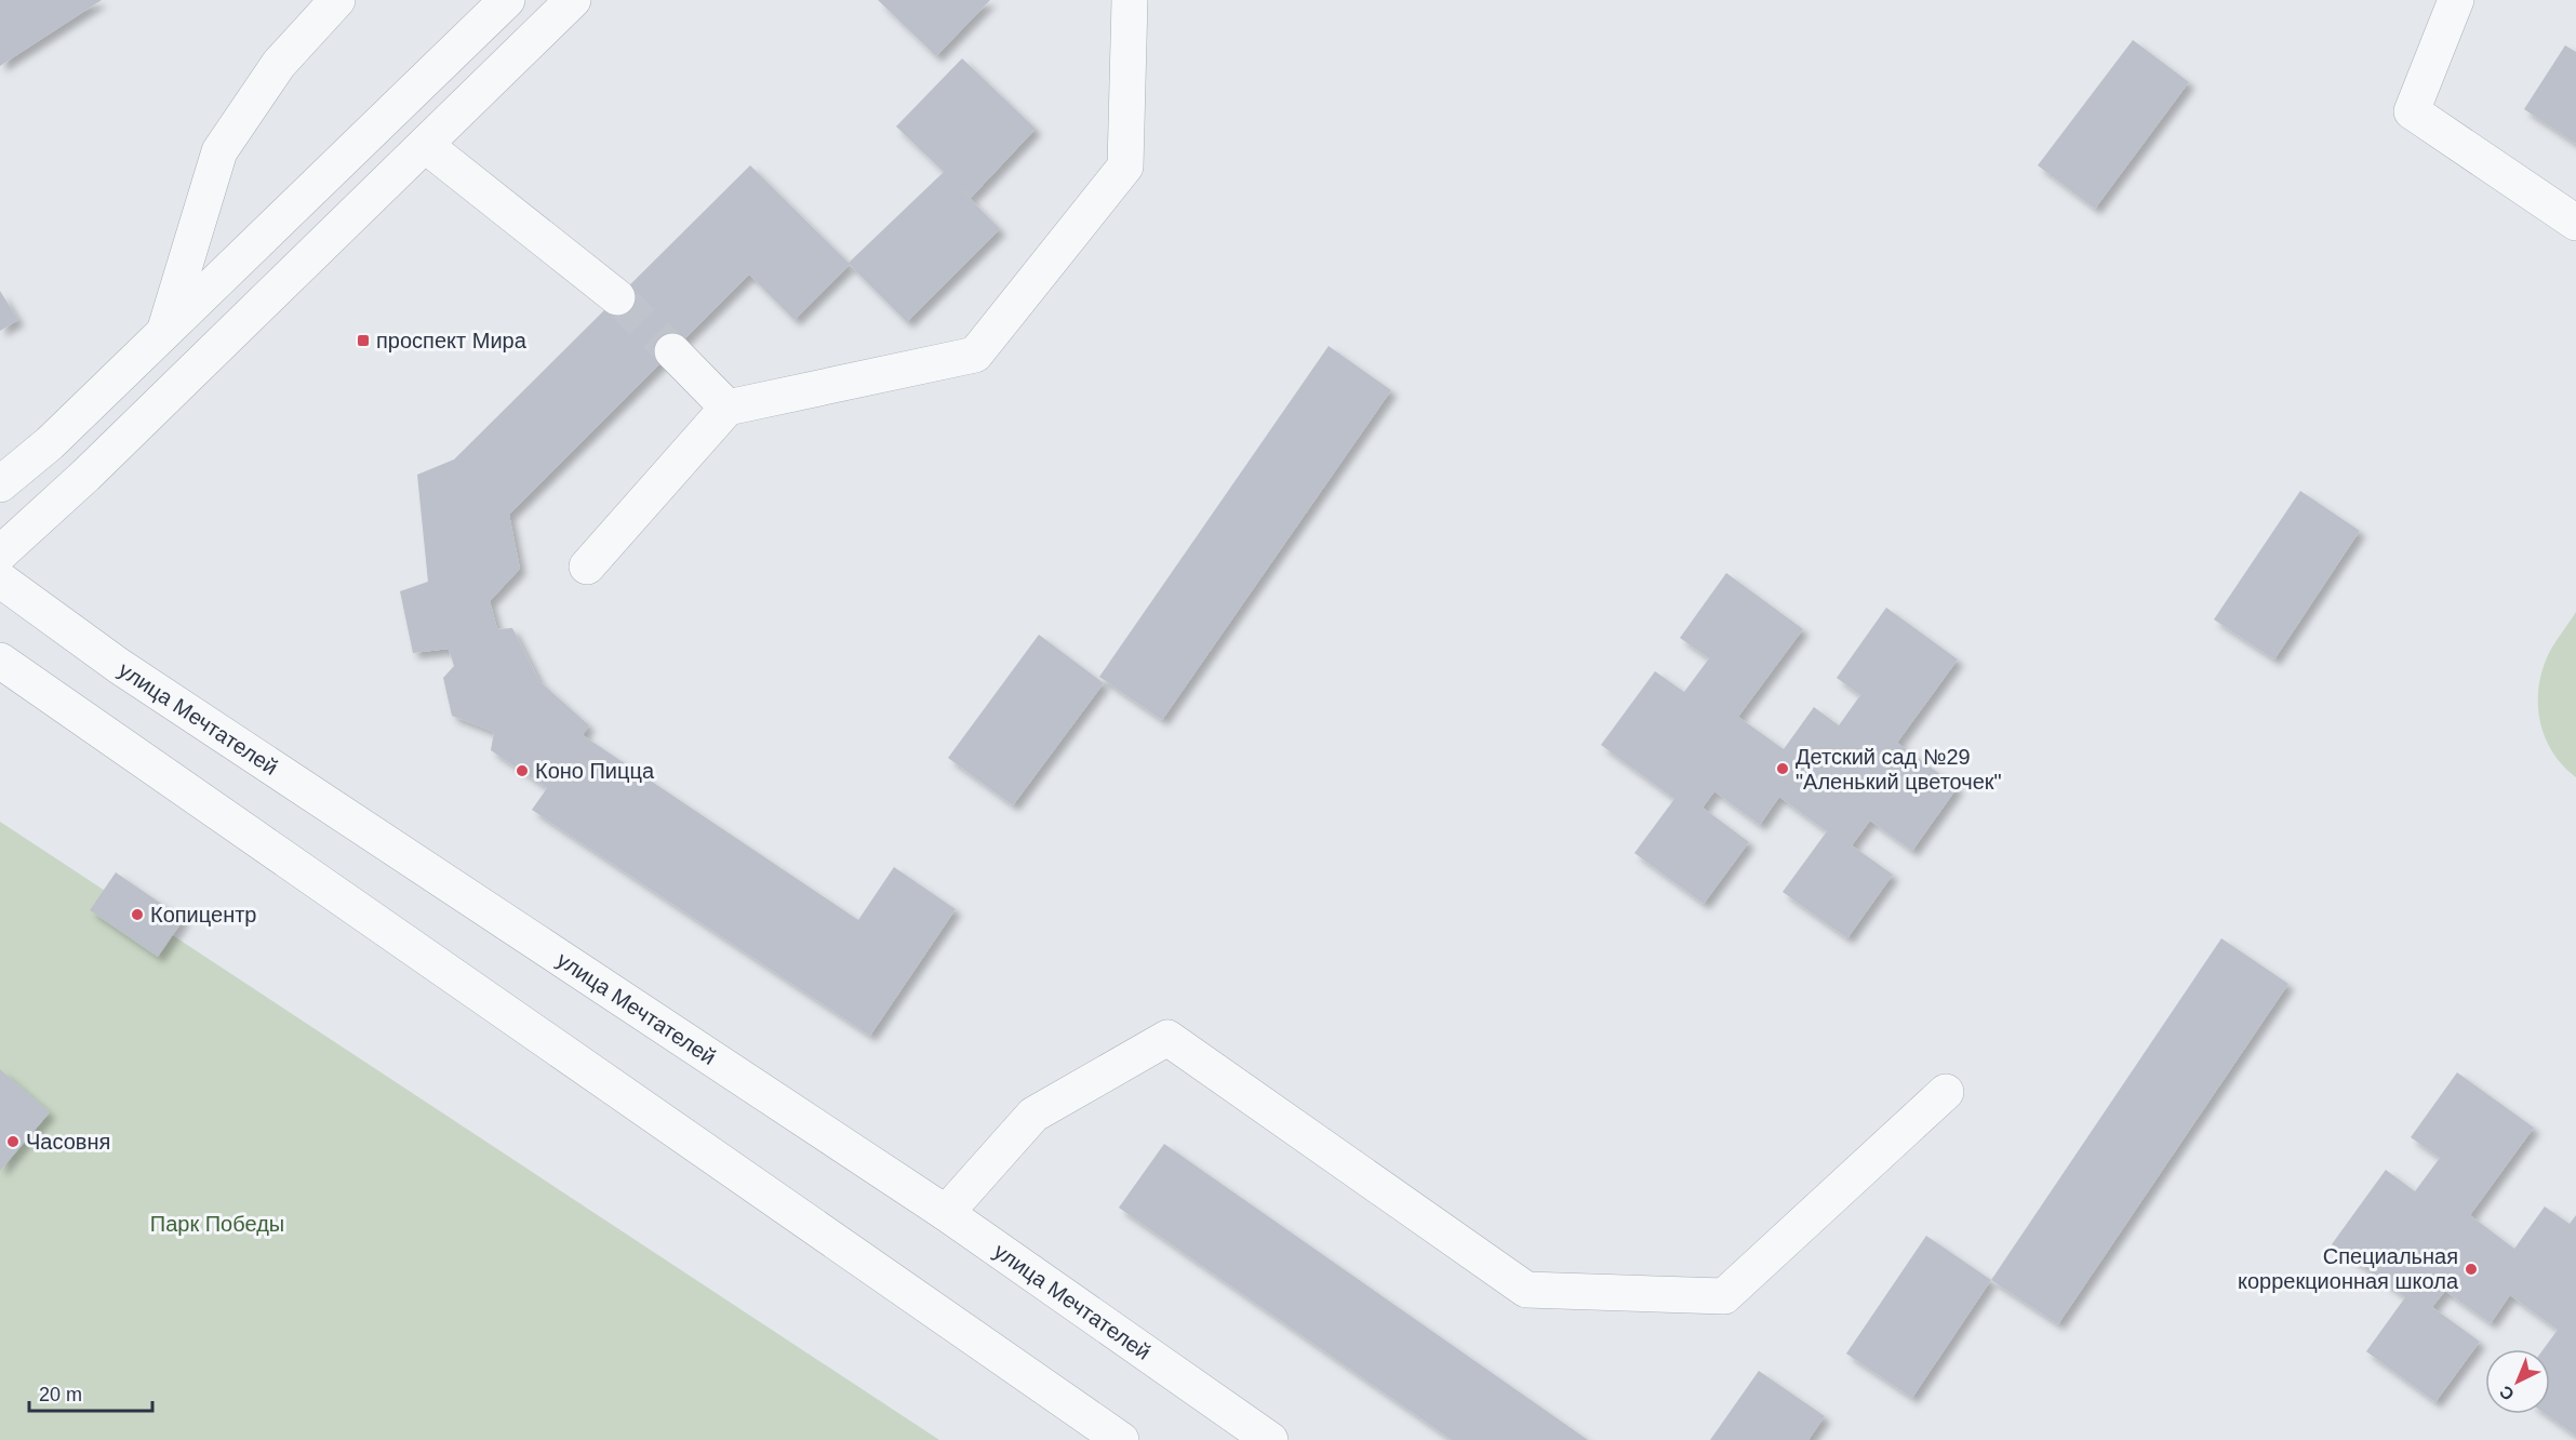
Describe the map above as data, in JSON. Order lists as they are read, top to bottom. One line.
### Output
{"streets":{"street":["улица Мечтателей"]},"parks":["Парк Победы"],"places":{"transit":["проспект Мира"],"other":["Детский сад №29 \"Аленький цветочек\"","Коно Пицца","Копицентр","Часовня","Специальная коррекционная школа"]},"scale_bar":"20 m","north":"bottom left"}
